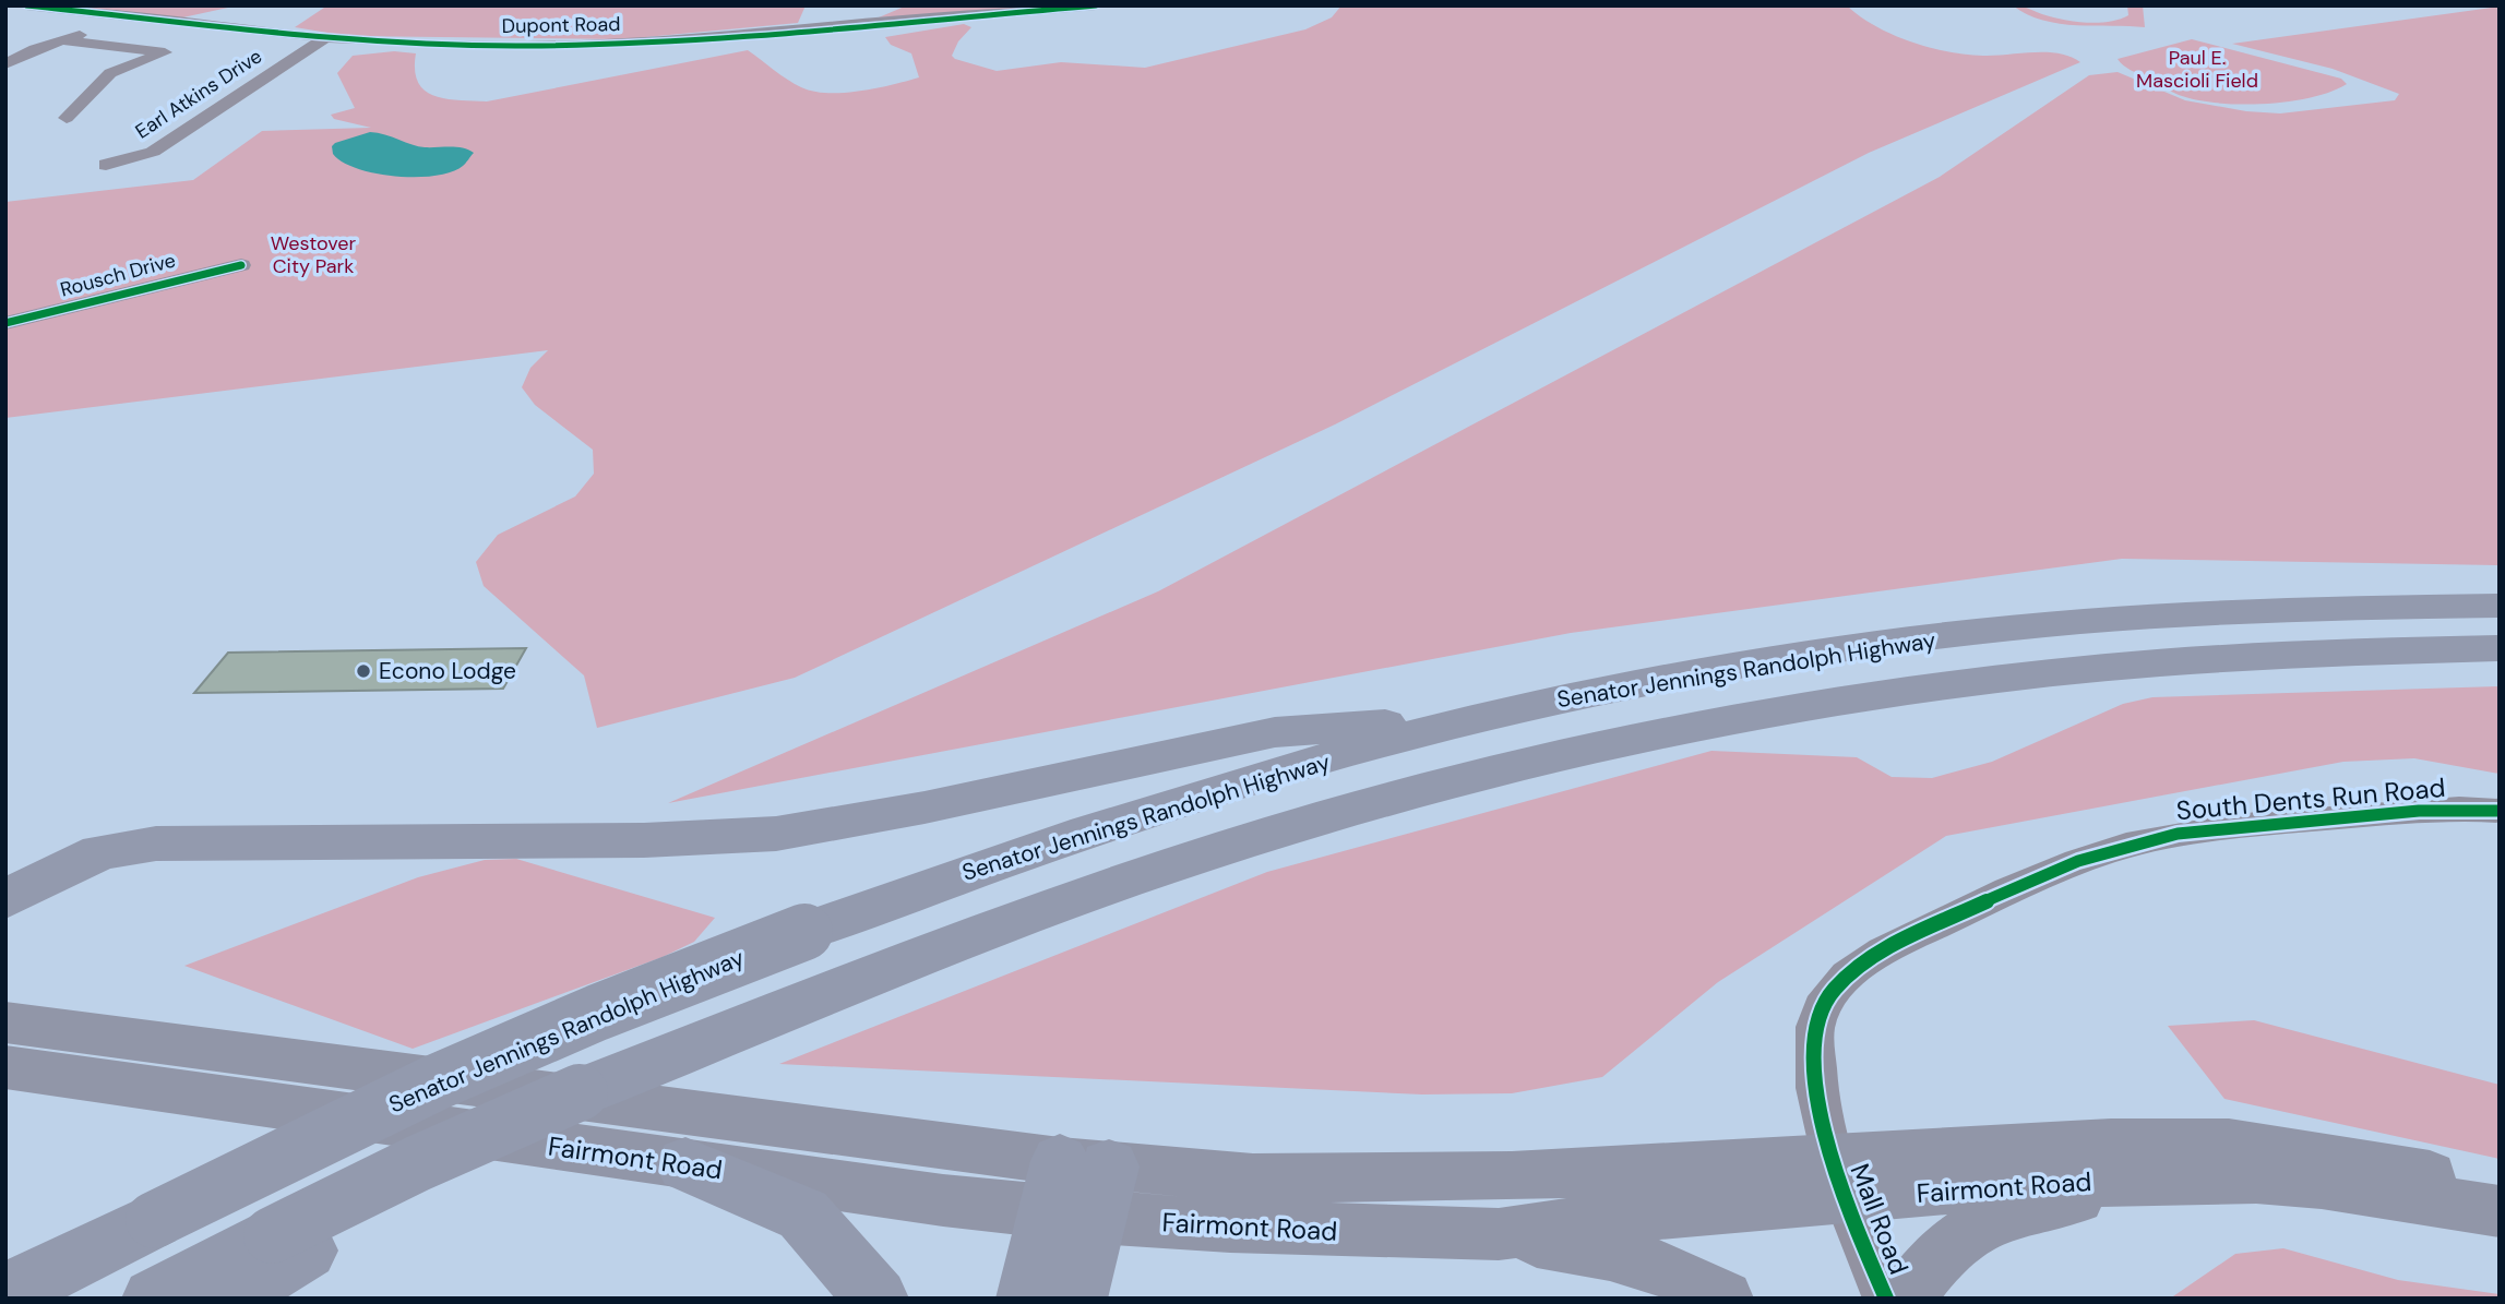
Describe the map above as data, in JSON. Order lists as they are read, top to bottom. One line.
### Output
{"streets":{"highway":["Senator Jennings Randolph Highway"],"main road":["Fairmont Road"],"street":["Dupont Road","Earl Atkins Drive","Rousch Drive","South Dents Run Road","Mall Road"]},"crossings":[["Dupont Road","Earl Atkins Drive"],["South Dents Run Road","Fairmont Road"],["South Dents Run Road","Mall Road"],["Fairmont Road","Mall Road"]],"parks":["Paul E. Mascioli Field","Westover City Park"],"places":["Econo Lodge"]}
